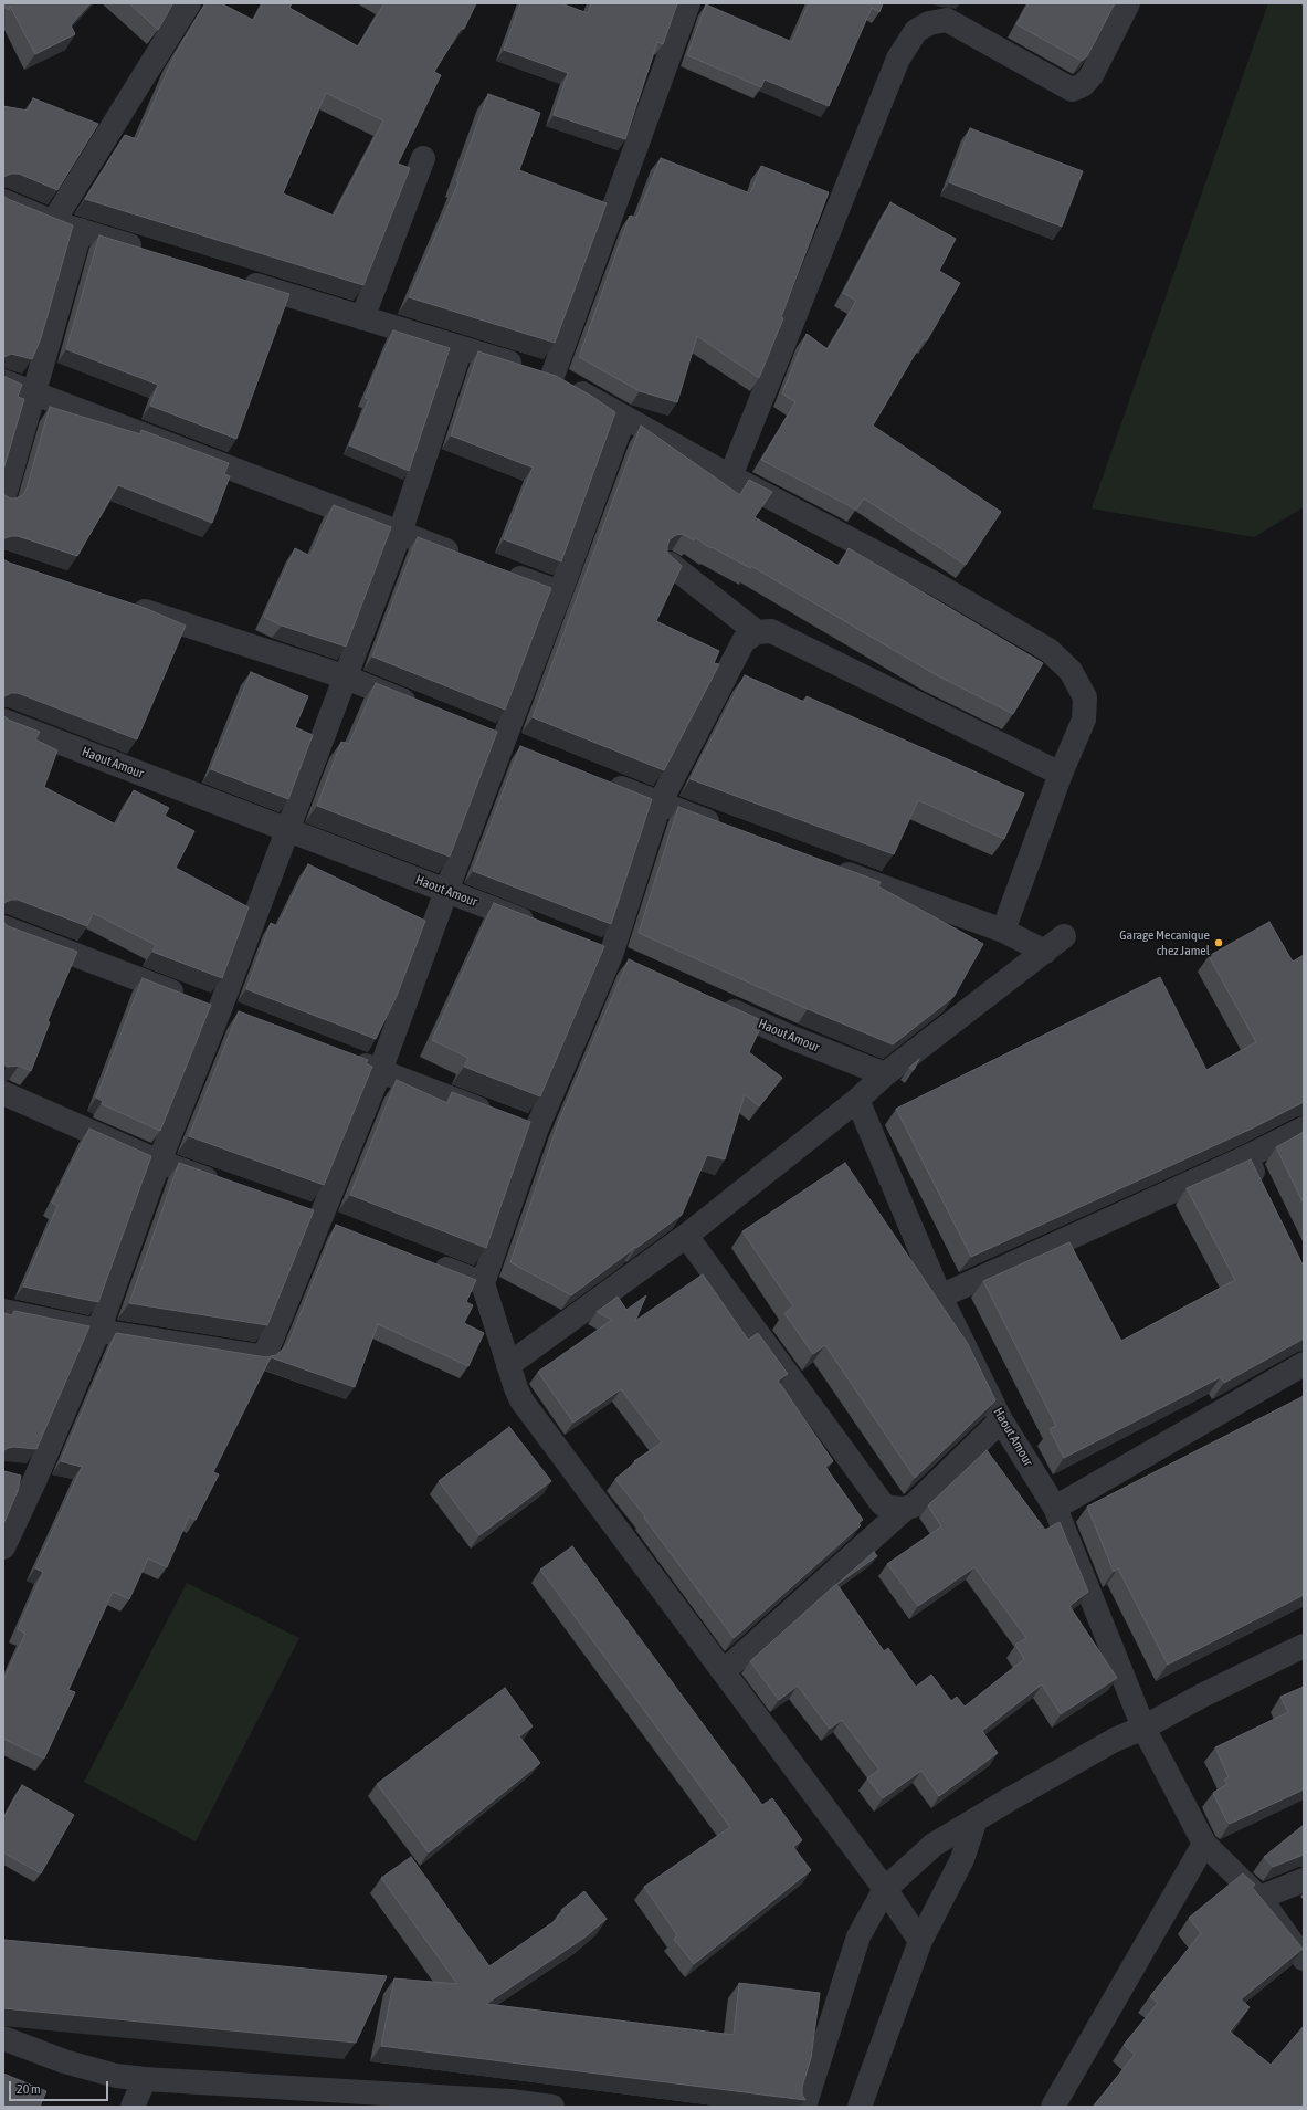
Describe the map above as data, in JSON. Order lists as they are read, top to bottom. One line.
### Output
{"streets":{"street":["Haout Amour"]},"places":["Garage Mecanique chez Jamel"],"scale_bar":"20 m"}
